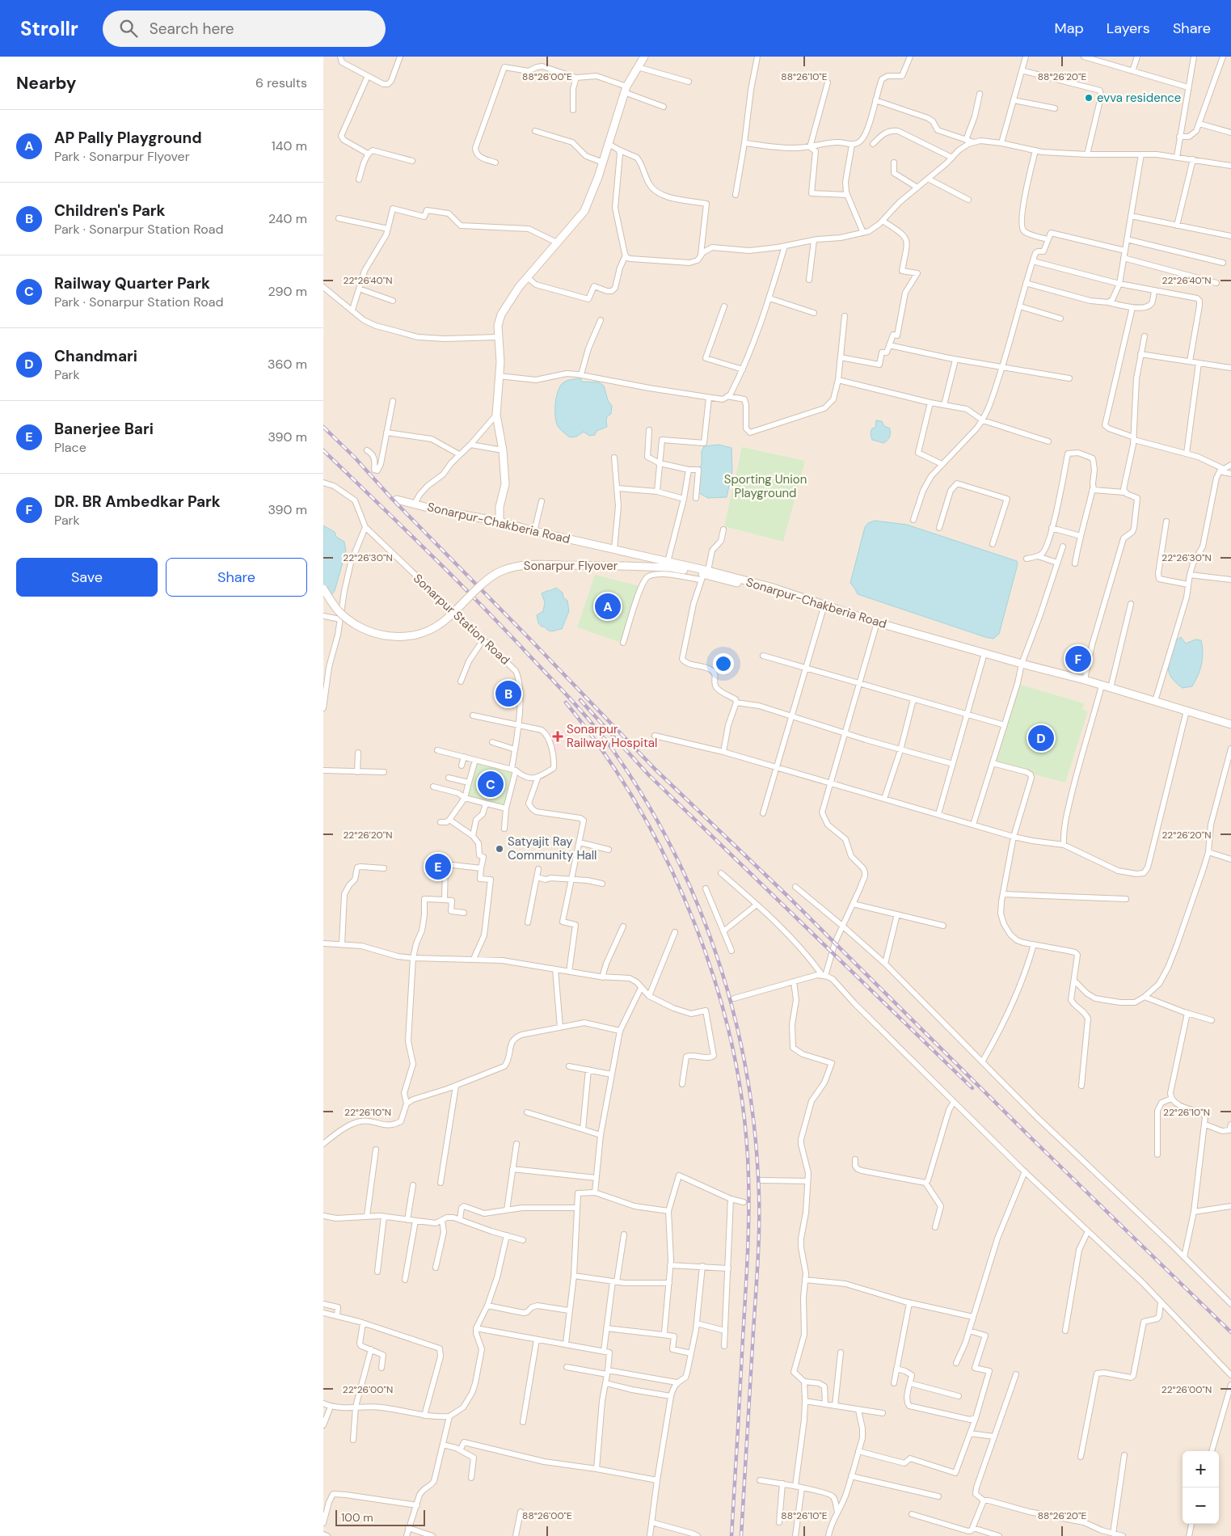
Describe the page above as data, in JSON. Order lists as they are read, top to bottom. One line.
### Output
{"streets":{"main road":["Sonarpur-Chakberia Road","Sonarpur Flyover"],"street":["Sonarpur Station Road"]},"crossings":[["Sonarpur-Chakberia Road","Sonarpur Flyover"]],"parks":["Sporting Union Playground"],"places":{"other":["evva residence","Satyajit Ray Community Hall"],"health":["Sonarpur Railway Hospital"]},"scale_bar":"100 m","page":{"header":"Strollr","search":"Search here","nav":["Map","Layers","Share"],"heading":["Nearby","6 results"],"list":[{"mark":"A","name":"AP Pally Playground","note":"Park · Sonarpur Flyover","value":"140 m"},{"mark":"B","name":"Children's Park","note":"Park · Sonarpur Station Road","value":"240 m"},{"mark":"C","name":"Railway Quarter Park","note":"Park · Sonarpur Station Road","value":"290 m"},{"mark":"D","name":"Chandmari","note":"Park","value":"360 m"},{"mark":"E","name":"Banerjee Bari","note":"Place","value":"390 m"},{"mark":"F","name":"DR. BR Ambedkar Park","note":"Park","value":"390 m"}],"buttons":["Save","Share"],"pins":["A","F","B","D","C","E"],"map_buttons":["+","−"],"scale":"100 m"},"coordinates":["88°26'00\"E","88°26'10\"E","88°26'20\"E","22°26'40\"N","22°26'30\"N","22°26'20\"N","22°26'10\"N","22°26'00\"N"]}
